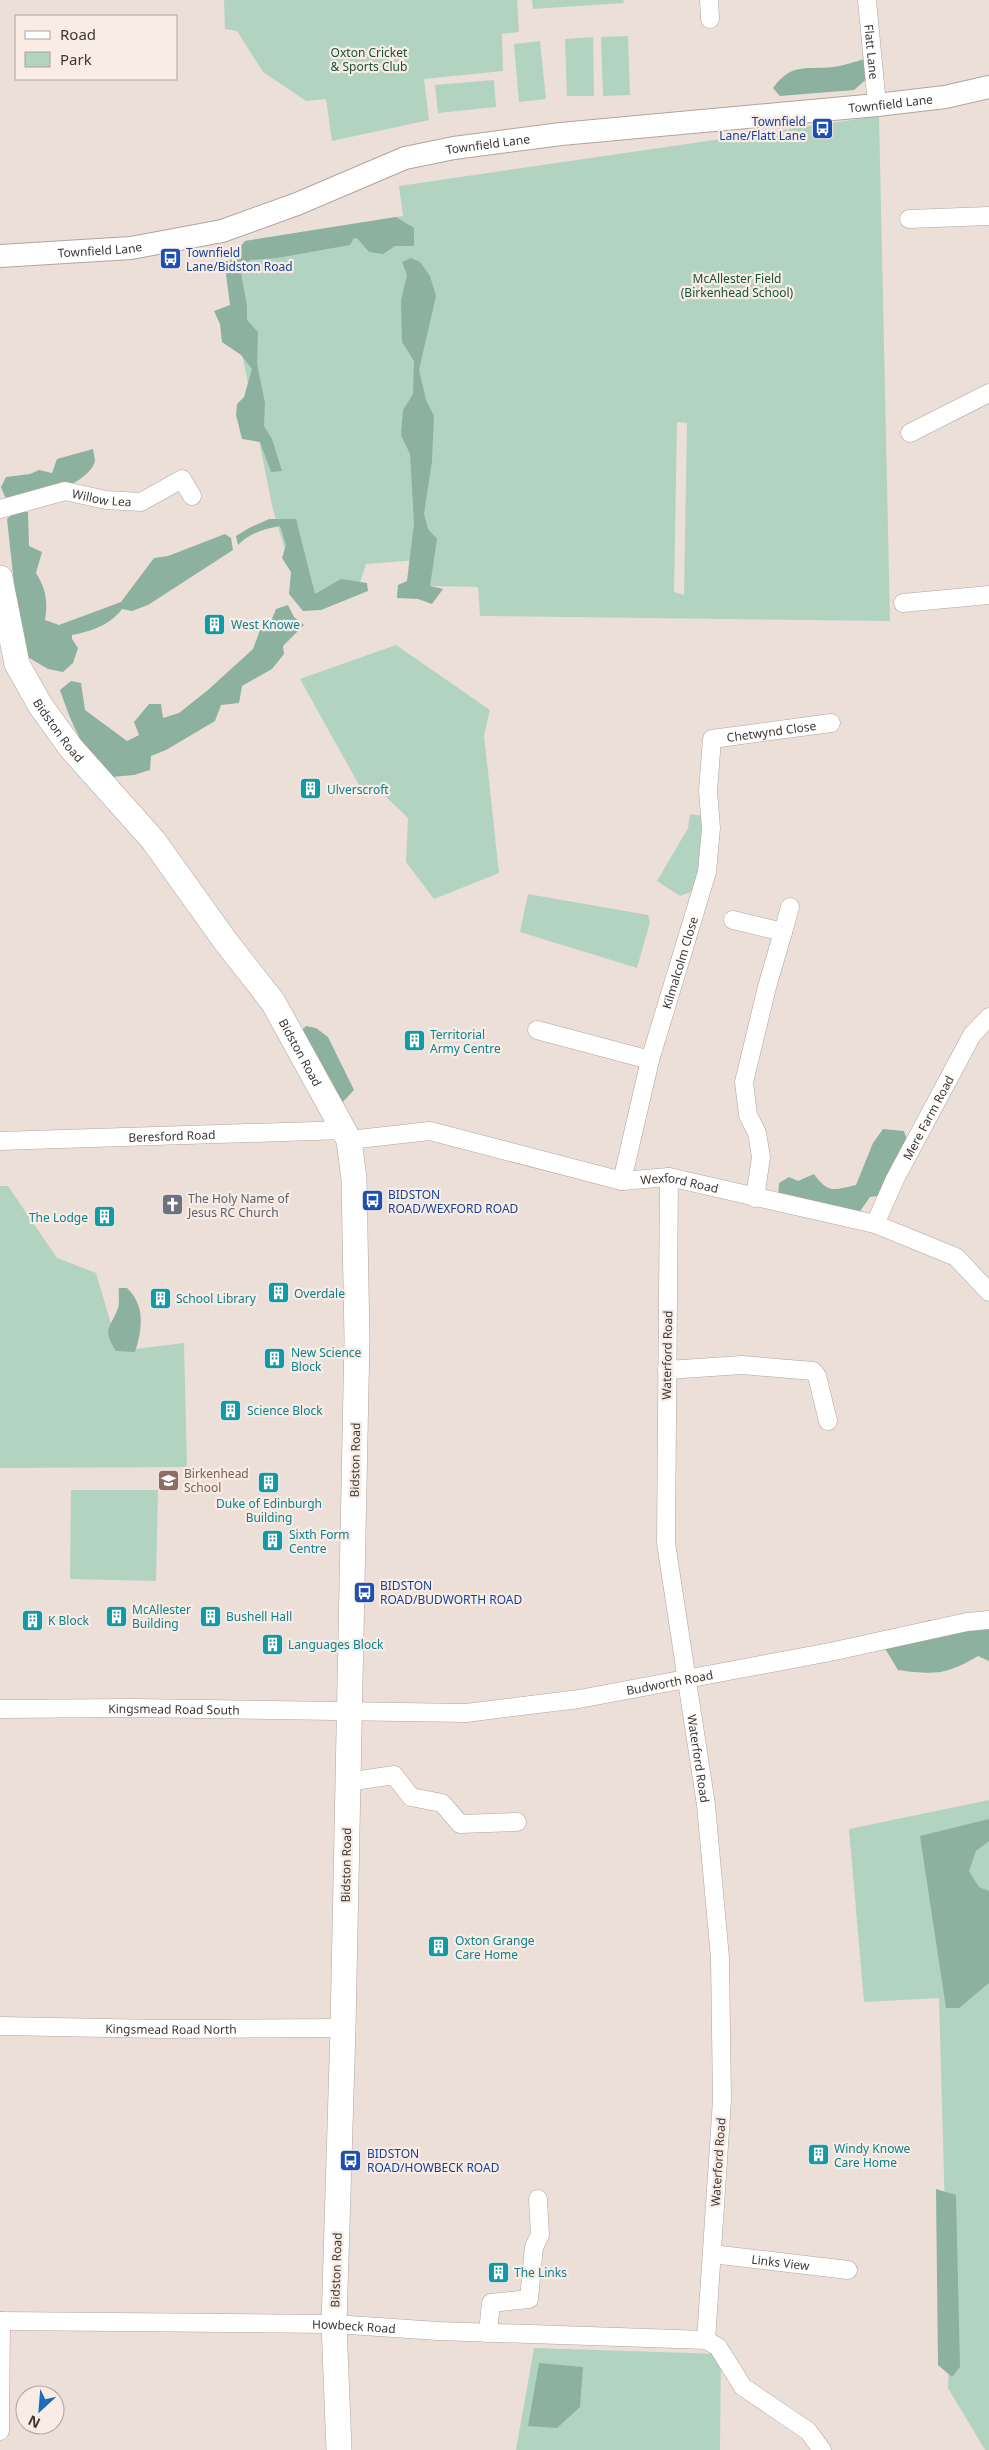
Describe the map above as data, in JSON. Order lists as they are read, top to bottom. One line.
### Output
{"streets":{"main road":["Bidston Road"],"street":["Flatt Lane","Townfield Lane","Willow Lea","Chetwynd Close","Kilmalcolm Close","Mere Farm Road","Beresford Road","Wexford Road","Waterford Road","Budworth Road","Kingsmead Road South","Kingsmead Road North","Links View","Howbeck Road"]},"crossings":[["Flatt Lane","Townfield Lane"],["Bidston Road","Beresford Road"],["Bidston Road","Wexford Road"],["Bidston Road","Budworth Road"],["Bidston Road","Kingsmead Road South"],["Bidston Road","Kingsmead Road North"],["Bidston Road","Howbeck Road"],["Chetwynd Close","Kilmalcolm Close"],["Kilmalcolm Close","Wexford Road"],["Mere Farm Road","Wexford Road"],["Beresford Road","Wexford Road"],["Wexford Road","Waterford Road"],["Waterford Road","Budworth Road"],["Waterford Road","Links View"],["Waterford Road","Howbeck Road"],["Budworth Road","Kingsmead Road South"]],"parks":["Oxton Cricket & Sports Club","McAllester Field (Birkenhead School)"],"places":{"bus stop":["Townfield Lane/Flatt Lane","Townfield Lane/Bidston Road","BIDSTON ROAD/WEXFORD ROAD","BIDSTON ROAD/BUDWORTH ROAD","BIDSTON ROAD/HOWBECK ROAD"],"building":["West Knowe","Ulverscroft","Territorial Army Centre","The Lodge","Overdale","School Library","New Science Block","Science Block","Duke of Edinburgh Building","Sixth Form Centre","McAllester Building","Bushell Hall","K Block","Languages Block","Oxton Grange Care Home","Windy Knowe Care Home","The Links"],"church":["The Holy Name of Jesus RC Church"],"school or university":["Birkenhead School"]},"legend":["Road","Park"],"north":"bottom left"}
